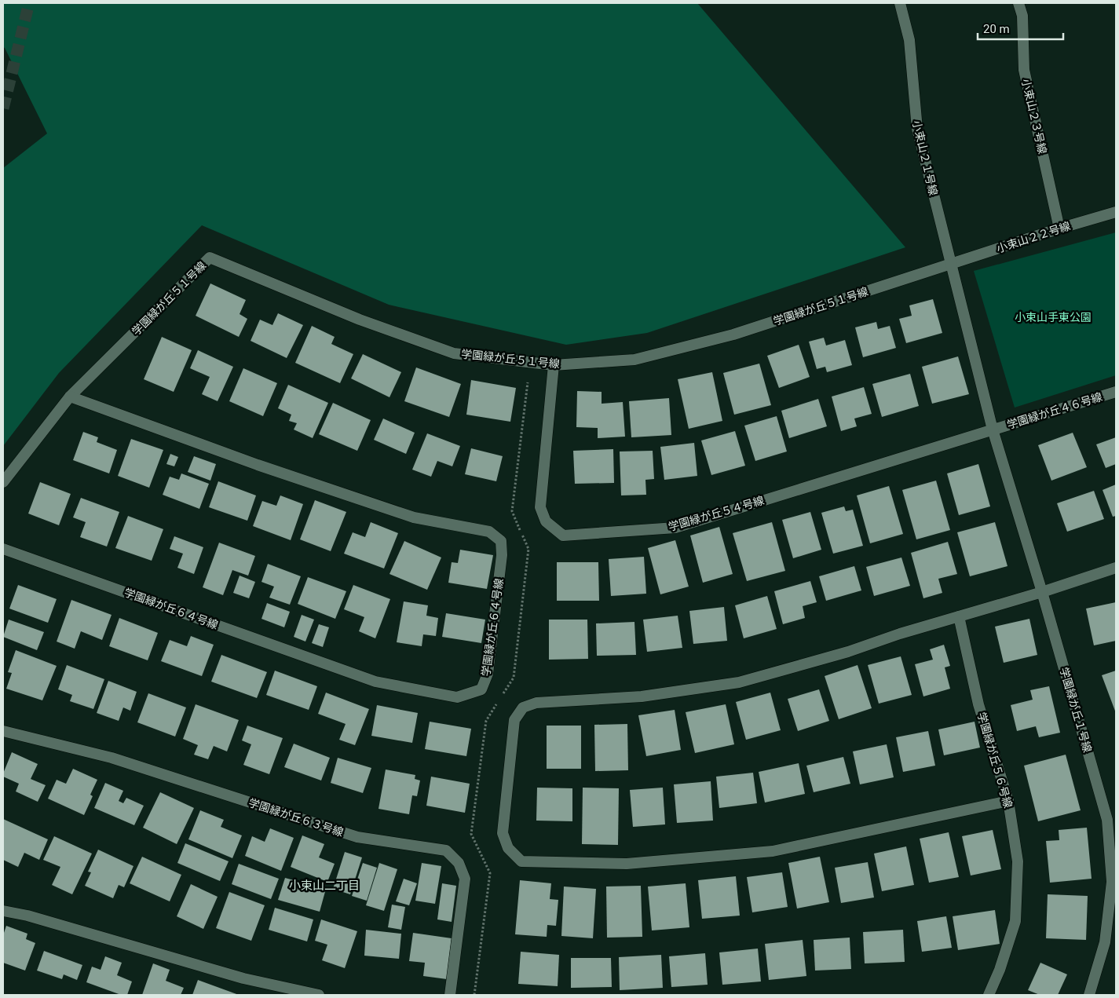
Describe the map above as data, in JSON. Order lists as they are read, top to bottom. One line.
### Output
{"streets":{"street":["小束山２３号線","小束山２１号線","小束山２２号線","学園緑が丘５１号線","学園緑が丘４６号線","学園緑が丘５４号線","学園緑が丘６４号線","学園緑が丘１号線","学園緑が丘５６号線","学園緑が丘６３号線"]},"crossings":[["小束山２３号線","小束山２２号線"],["小束山２１号線","小束山２２号線"],["小束山２１号線","学園緑が丘５１号線"],["小束山２２号線","学園緑が丘５１号線"],["学園緑が丘４６号線","学園緑が丘５４号線"],["学園緑が丘４６号線","学園緑が丘１号線"],["学園緑が丘５４号線","学園緑が丘１号線"]],"districts":["小束山二丁目"],"parks":["小束山手東公園"],"scale_bar":"20 m"}
